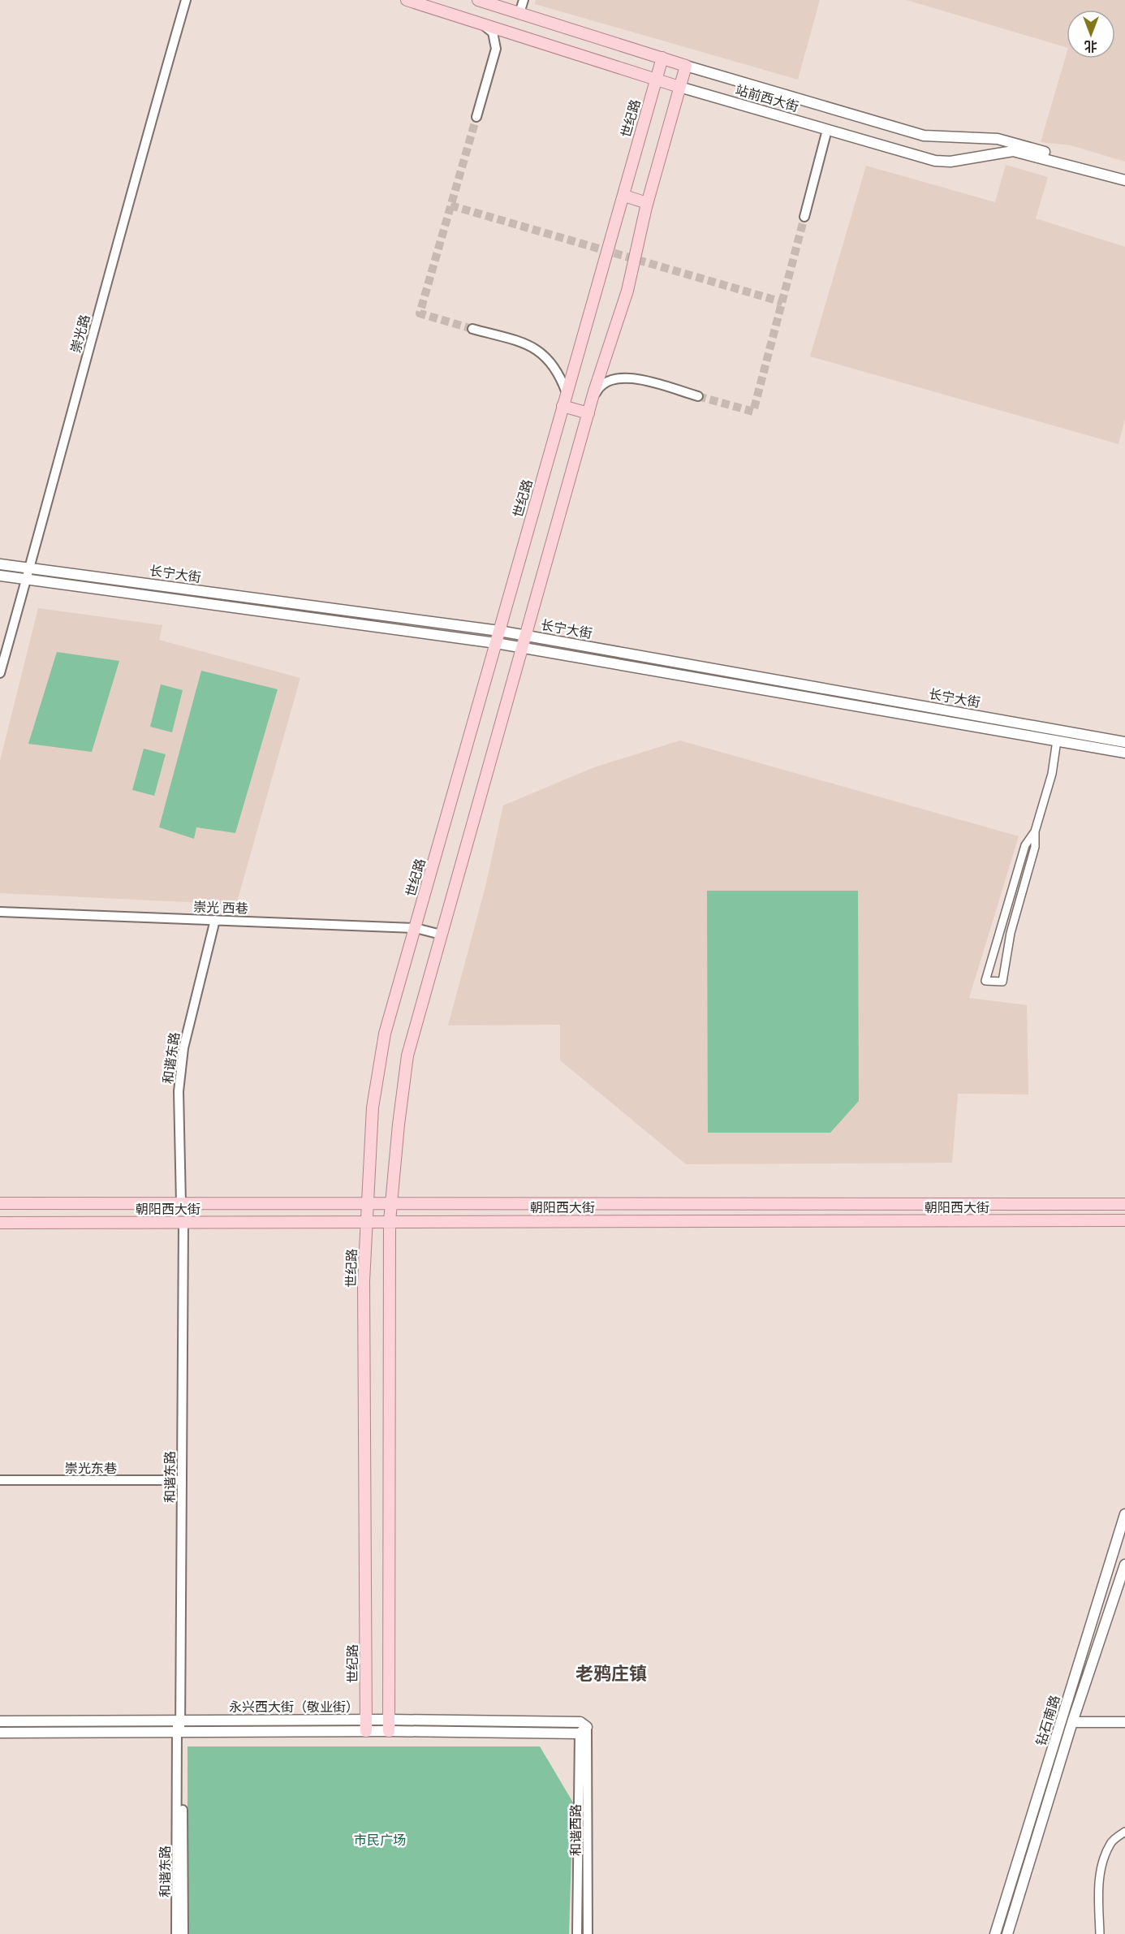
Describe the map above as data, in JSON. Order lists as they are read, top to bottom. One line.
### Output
{"streets":{"main road":["站前西大街","世纪路","长宁大街","朝阳西大街","永兴西大街（敬业街）","钻石南路"],"street":["崇光路","崇光 西巷","和谐东路","崇光东巷","和谐西路"]},"crossings":[["站前西大街","世纪路"],["世纪路","长宁大街"],["世纪路","崇光 西巷"],["世纪路","朝阳西大街"],["世纪路","永兴西大街（敬业街）"],["崇光路","长宁大街"],["崇光 西巷","和谐东路"],["和谐东路","朝阳西大街"],["和谐东路","崇光东巷"],["和谐东路","永兴西大街（敬业街）"],["永兴西大街（敬业街）","和谐西路"]],"districts":["老鸦庄镇"],"parks":["市民广场"],"north":"bottom"}
